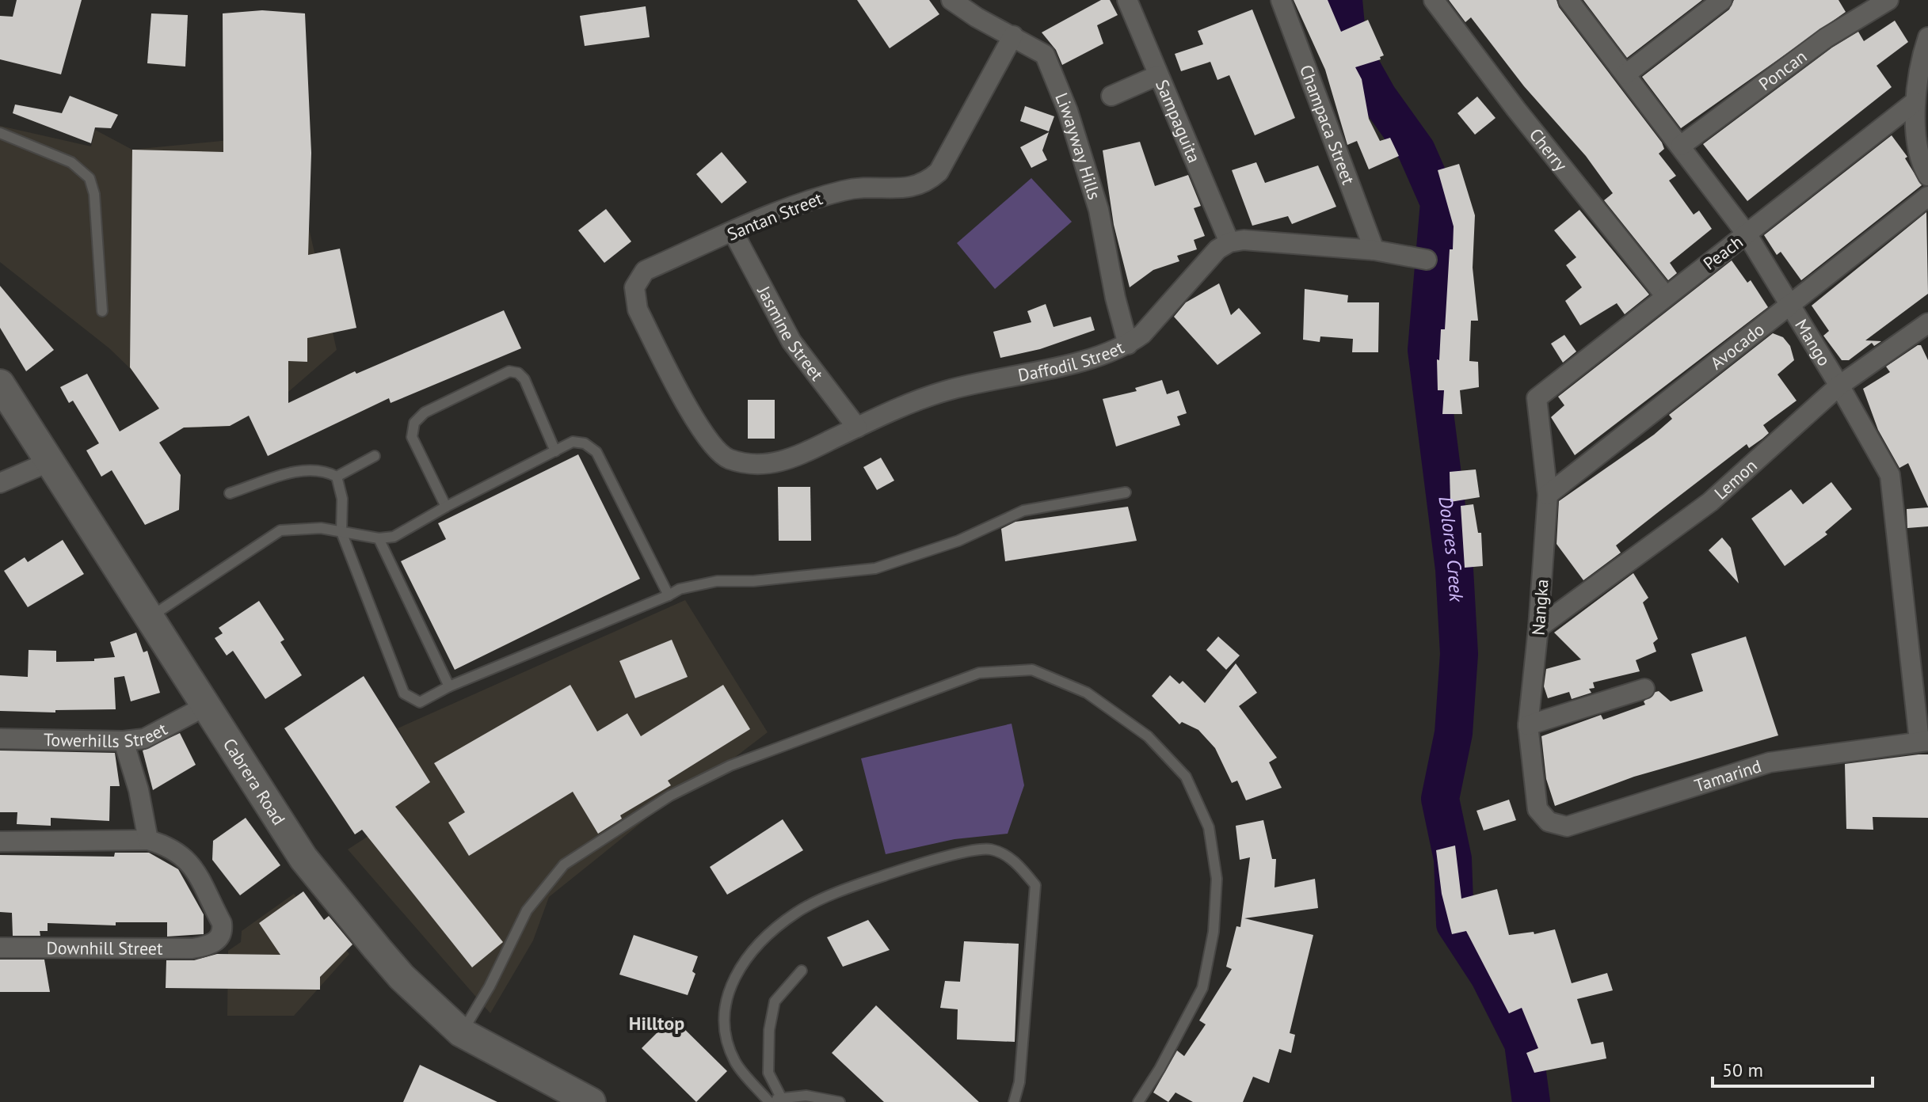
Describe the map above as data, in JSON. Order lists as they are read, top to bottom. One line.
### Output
{"streets":{"main road":["Cabrera Road"],"street":["Poncan","Sampaguita","Champaca Street","Liwayway Hills","Cherry","Santan Street","Peach","Jasmine Street","Mango","Avocado","Daffodil Street","Lemon","Nangka","Towerhills Street","Tamarind","Downhill Street"]},"crossings":[["Poncan","Mango"],["Sampaguita","Daffodil Street"],["Liwayway Hills","Santan Street"],["Liwayway Hills","Daffodil Street"],["Cherry","Peach"],["Santan Street","Jasmine Street"],["Santan Street","Daffodil Street"],["Peach","Mango"],["Peach","Nangka"],["Jasmine Street","Daffodil Street"],["Mango","Avocado"],["Mango","Lemon"],["Mango","Tamarind"],["Avocado","Nangka"],["Lemon","Nangka"],["Nangka","Tamarind"],["Towerhills Street","Cabrera Road"]],"districts":["Hilltop"],"water":["Dolores Creek"],"scale_bar":"50 m"}
